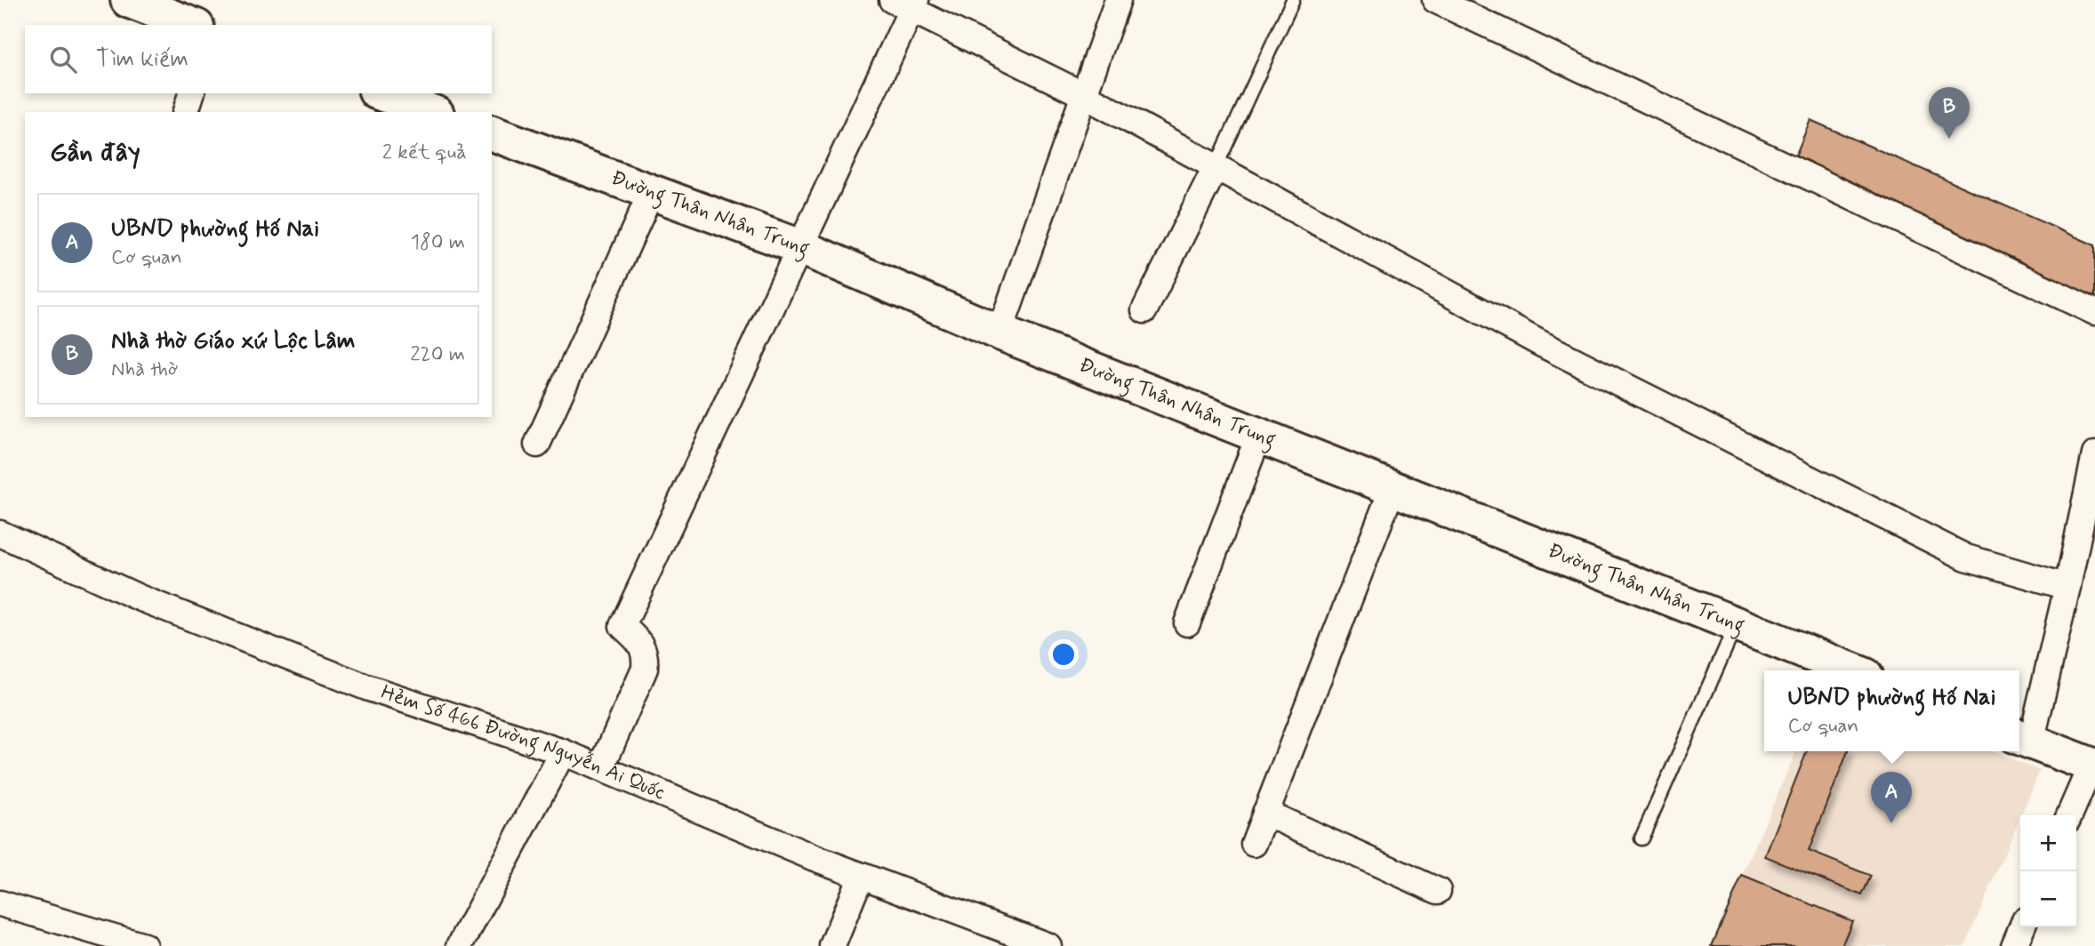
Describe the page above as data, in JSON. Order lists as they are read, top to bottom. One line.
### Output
{"streets":{"street":["Đường Thân Nhân Trung","Hẻm Số 466 Đường Nguyễn Ái Quốc"]},"page":{"search":"Tìm kiếm","pins":["B","A"],"heading":["Gần đây","2 kết quả"],"list":[{"mark":"A","name":"UBND phường Hố Nai","note":"Cơ quan","value":"180 m"},{"mark":"B","name":"Nhà thờ Giáo xứ Lộc Lâm","note":"Nhà thờ","value":"220 m"}],"popup":["UBND phường Hố Nai","Cơ quan"],"map_buttons":["+","−"]}}
